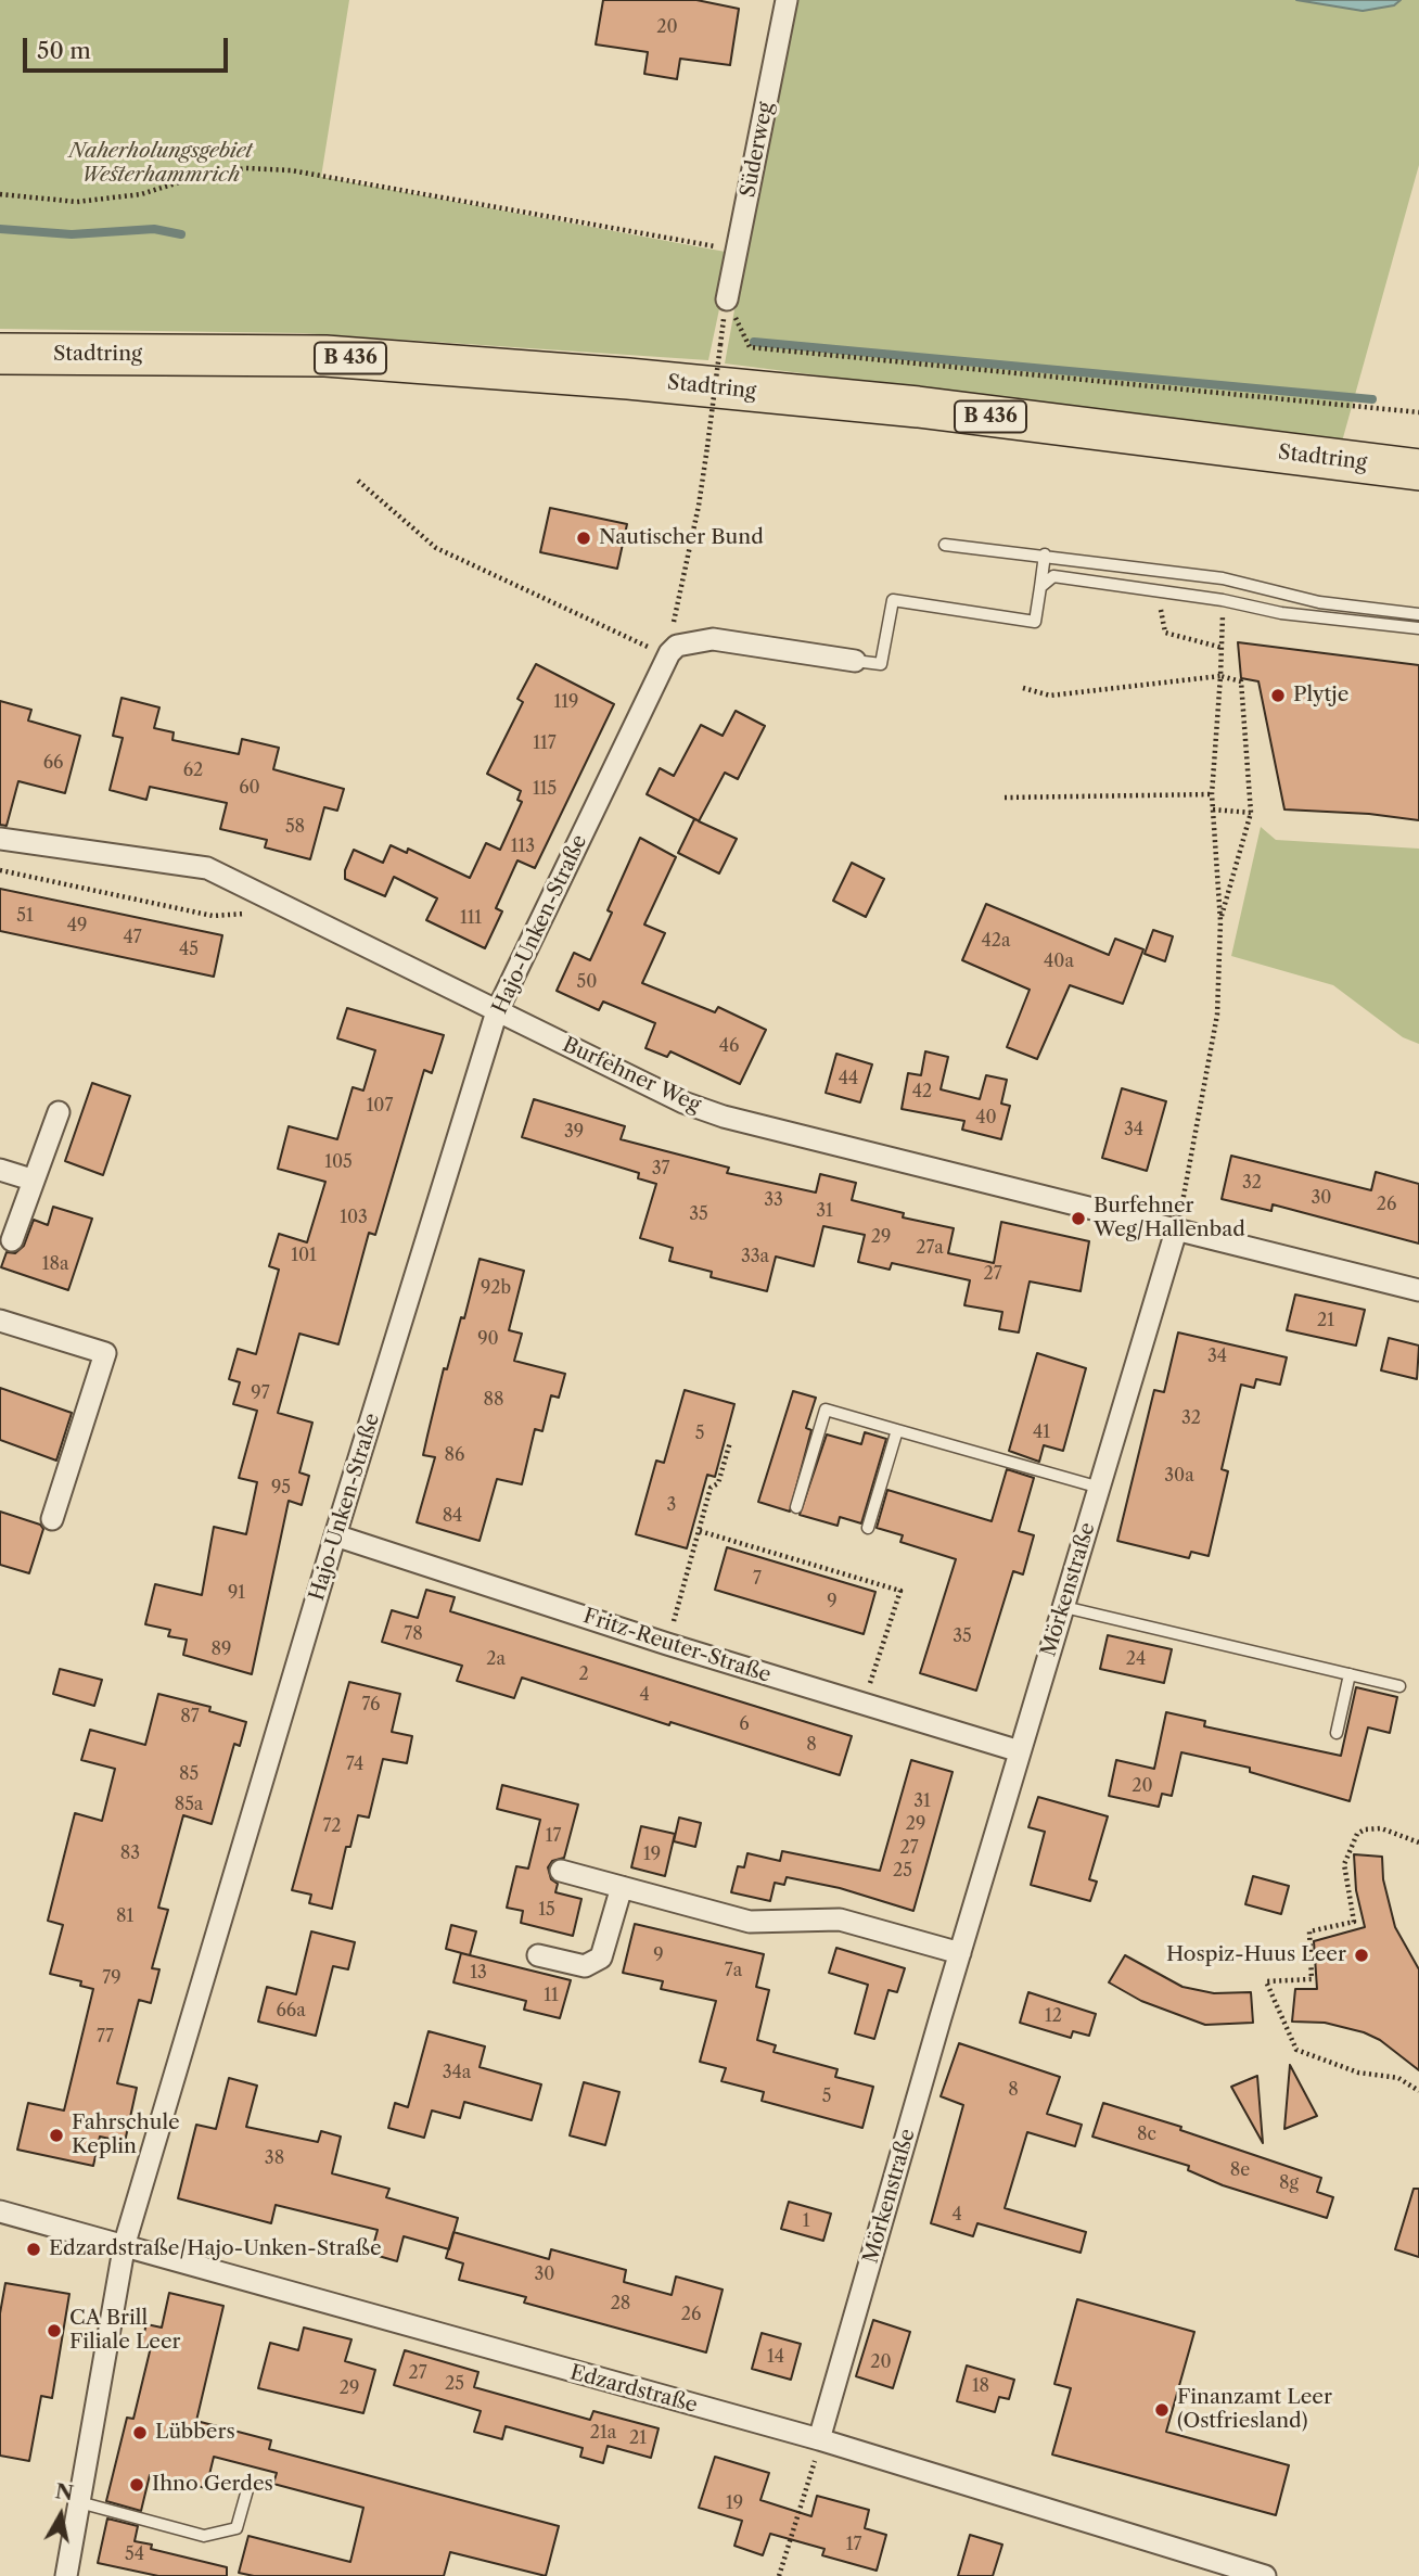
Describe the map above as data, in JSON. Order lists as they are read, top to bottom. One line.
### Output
{"streets":{"highway":["Stadtring","B 436"],"street":["Süderweg","Hajo-Unken-Straße","Burfehner Weg","Mörkenstraße","Fritz-Reuter-Straße","Edzardstraße"]},"crossings":[["Hajo-Unken-Straße","Burfehner Weg"],["Hajo-Unken-Straße","Fritz-Reuter-Straße"],["Hajo-Unken-Straße","Edzardstraße"],["Burfehner Weg","Mörkenstraße"],["Mörkenstraße","Fritz-Reuter-Straße"],["Mörkenstraße","Edzardstraße"]],"parks":["Naherholungsgebiet Westerhammrich"],"places":["Nautischer Bund","Plytje","Burfehner Weg/Hallenbad","Hospiz-Huus Leer","Fahrschule Keplin","Edzardstraße/Hajo-Unken-Straße","CA Brill Filiale Leer","Finanzamt Leer (Ostfriesland)","Lübbers","Ihno Gerdes"],"house_numbers":["20","119","117","66","62","60","115","58","113","51","111","49","47","42a","45","40a","50","46","44","42","107","40","34","39","105","37","32","30","33","26","31","35","103","29","27a","101","33a","18a","27","92b","21","90","34","97","88","32","41","5","86","30a","95","3","84","7","91","9","78","35","89","2a","24","2","4","76","87","6","8","74","85","20","31","85a","29","72","17","27","83","19","25","15","81","9","7a","13","79","11","66a","12","77","34a","8","5","8c","38","8e","8g","4","1","30","28","26","14","20","27","25","18","29","21a","21","19","17","54"],"scale_bar":"50 m","north":"top"}
